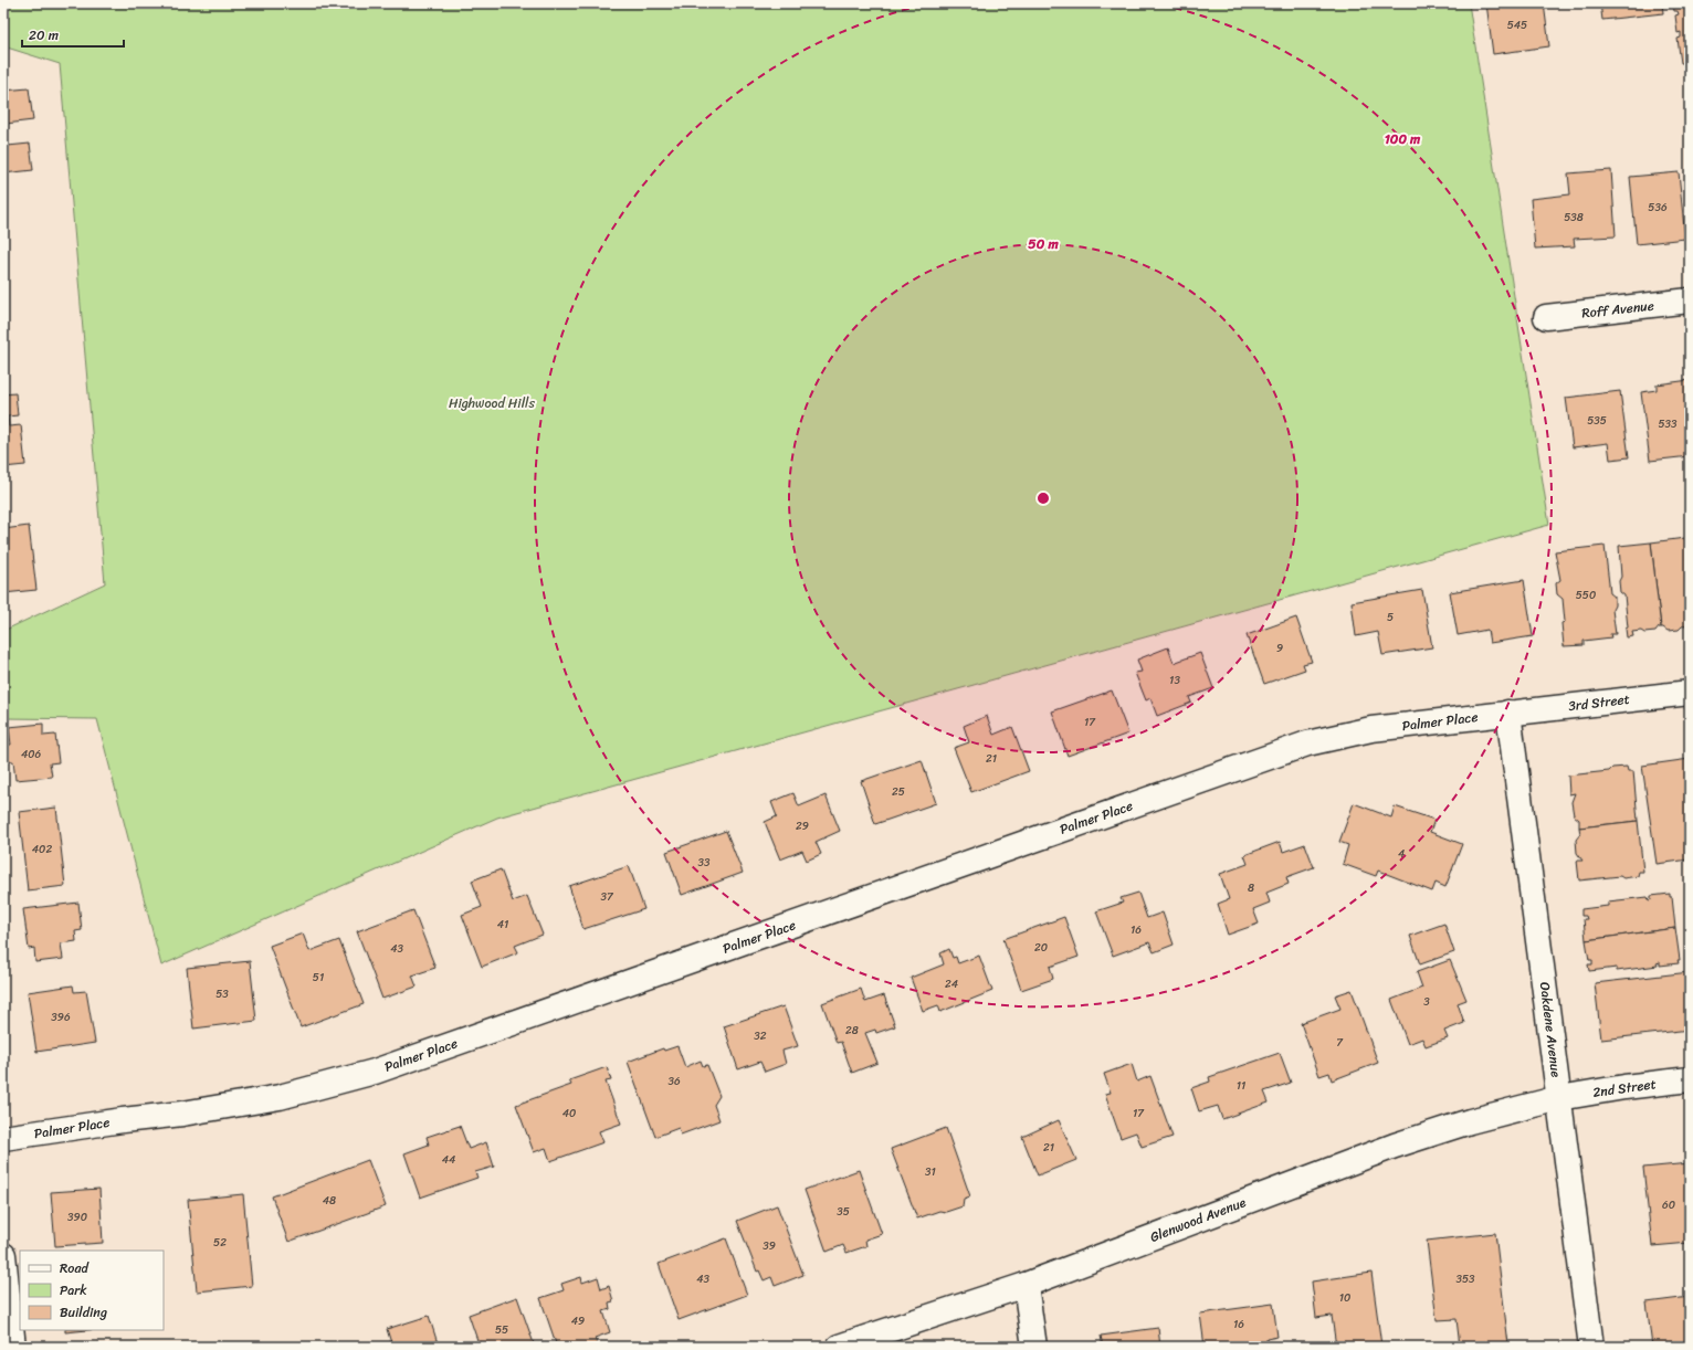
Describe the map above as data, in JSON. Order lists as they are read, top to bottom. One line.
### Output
{"streets":{"street":["Roff Avenue","3rd Street","Palmer Place","Oakdene Avenue","2nd Street","Glenwood Avenue"]},"crossings":[["3rd Street","Palmer Place"],["3rd Street","Oakdene Avenue"],["Palmer Place","Oakdene Avenue"],["Oakdene Avenue","2nd Street"],["Oakdene Avenue","Glenwood Avenue"],["2nd Street","Glenwood Avenue"]],"parks":["Highwood Hills"],"house_numbers":["545","536","538","535","533","550","5","9","13","17","406","21","25","29","402","4","33","8","37","41","16","20","43","51","24","53","3","396","28","32","7","36","11","40","17","21","44","31","48","60","35","390","52","39","43","353","10","49","16","55"],"legend":["Road","Park","Building"],"scale_bar":"20 m","rings":["100 m","50 m"]}
